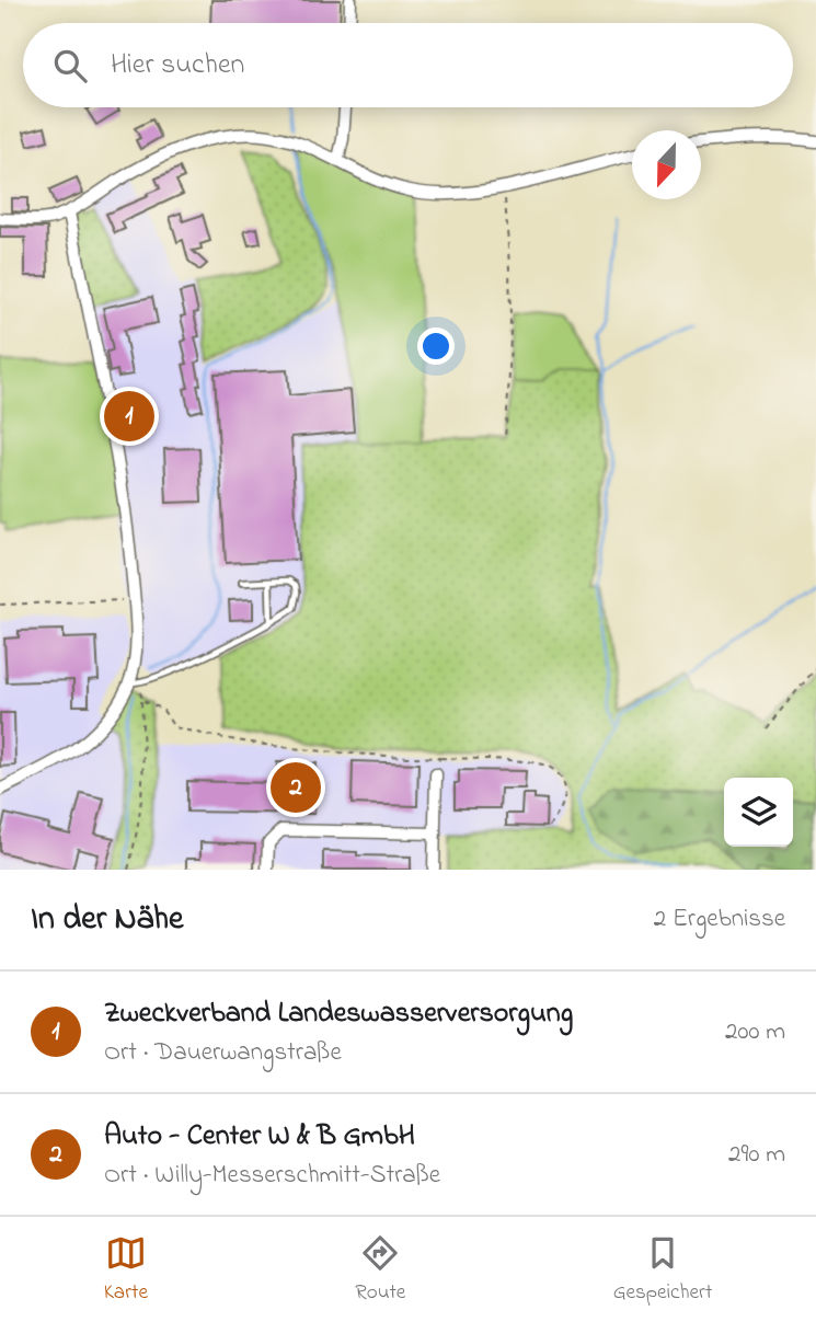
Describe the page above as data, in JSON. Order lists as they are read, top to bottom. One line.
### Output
{"north":"bottom","page":{"search":"Hier suchen","pins":["1","2"],"heading":["In der Nähe","2 Ergebnisse"],"list":[{"mark":"1","name":"Zweckverband Landeswasserversorgung","note":"Ort · Dauerwangstraße","value":"200 m"},{"mark":"2","name":"Auto - Center W & B GmbH","note":"Ort · Willy-Messerschmitt-Straße","value":"290 m"}],"nav":["Karte","Route","Gespeichert"]}}
